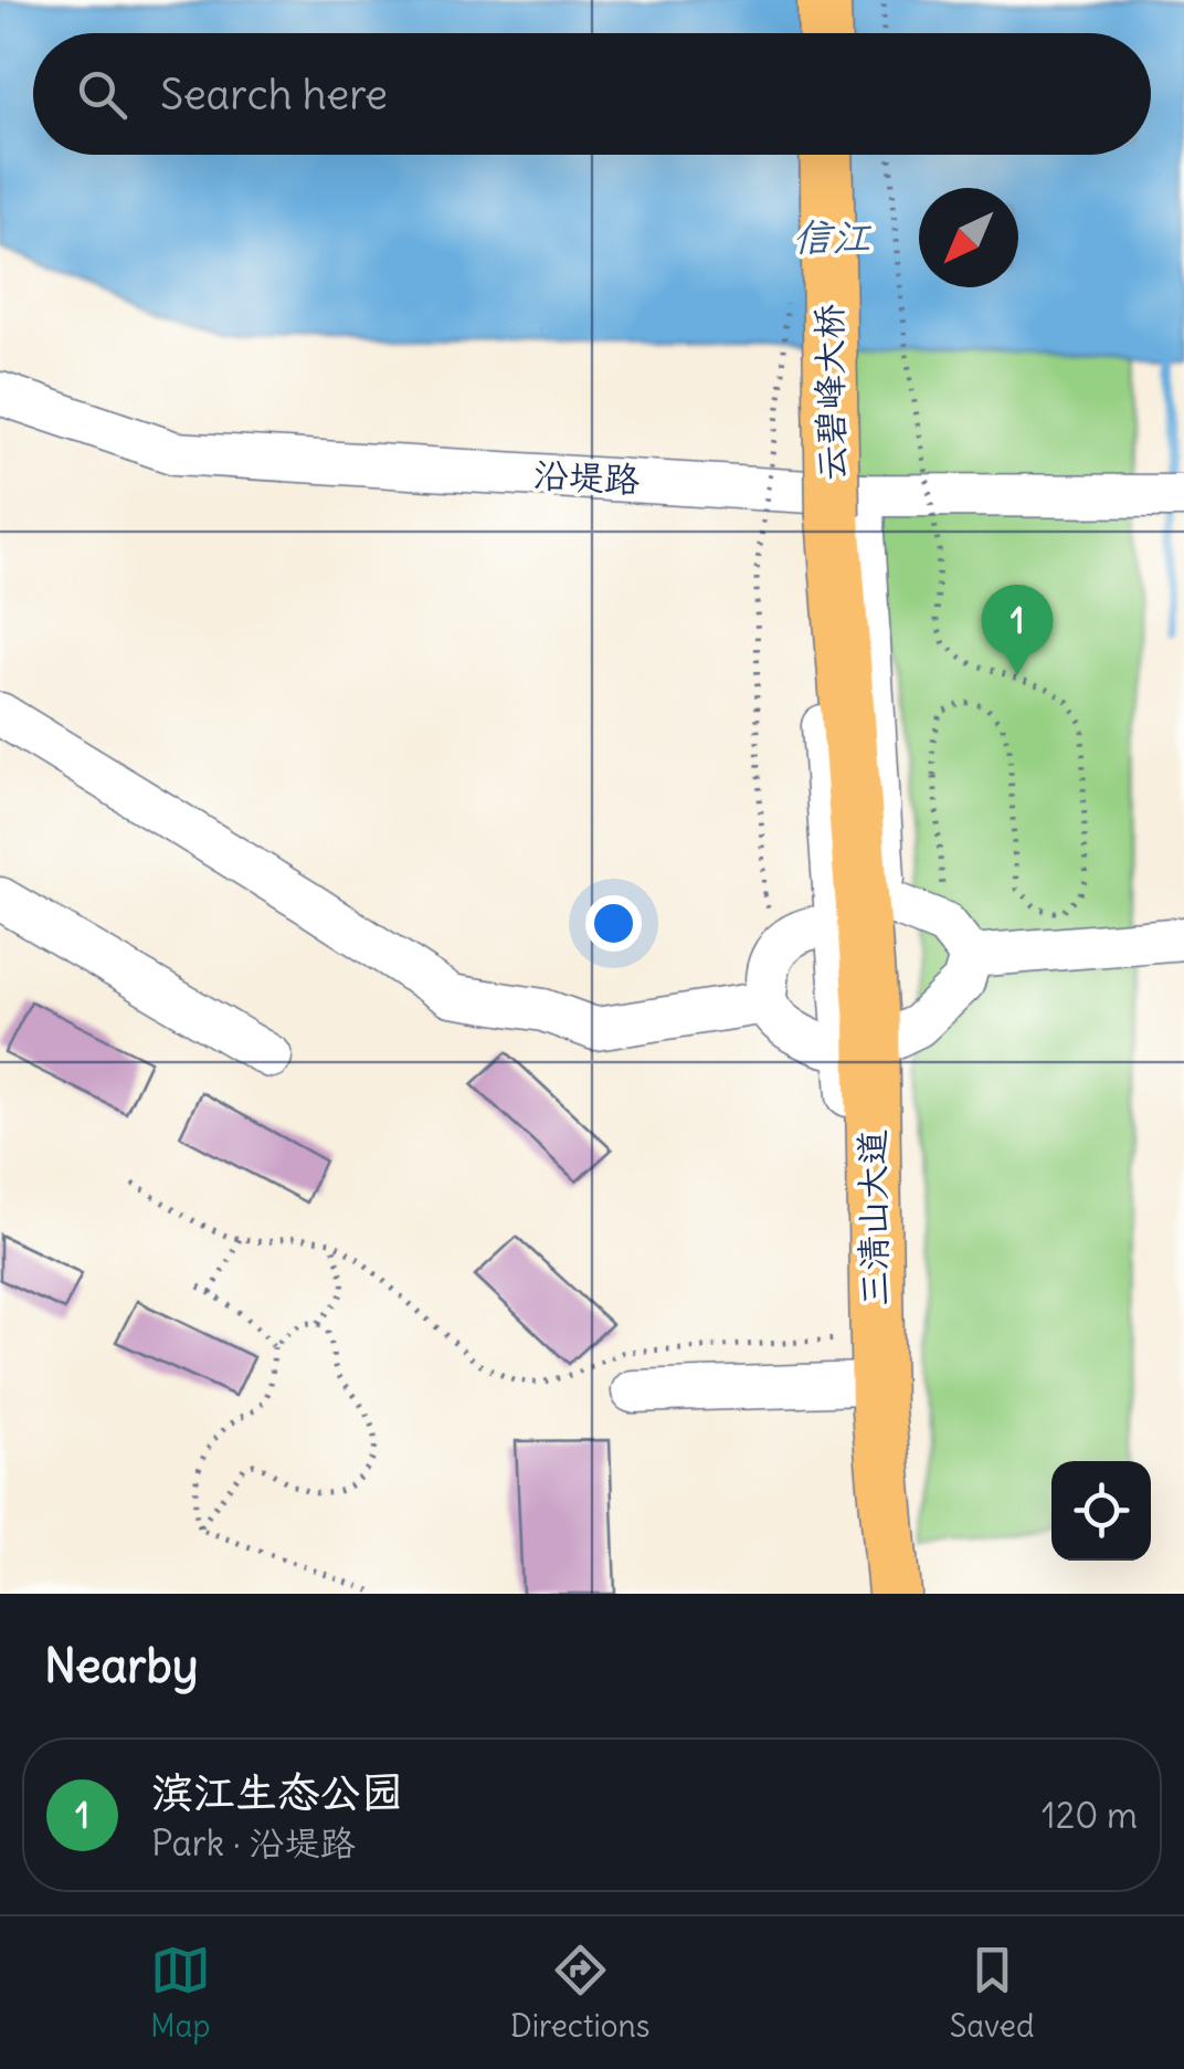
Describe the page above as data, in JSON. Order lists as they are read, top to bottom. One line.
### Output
{"streets":{"main road":["云碧峰大桥","三清山大道"],"street":["沿堤路"]},"crossings":[["云碧峰大桥","沿堤路"],["云碧峰大桥","三清山大道"]],"water":["信江"],"north":"bottom left","page":{"search":"Search here","pins":"1","heading":"Nearby","list":[{"mark":"1","name":"滨江生态公园","note":"Park · 沿堤路","value":"120 m"}],"nav":["Map","Directions","Saved"]}}
